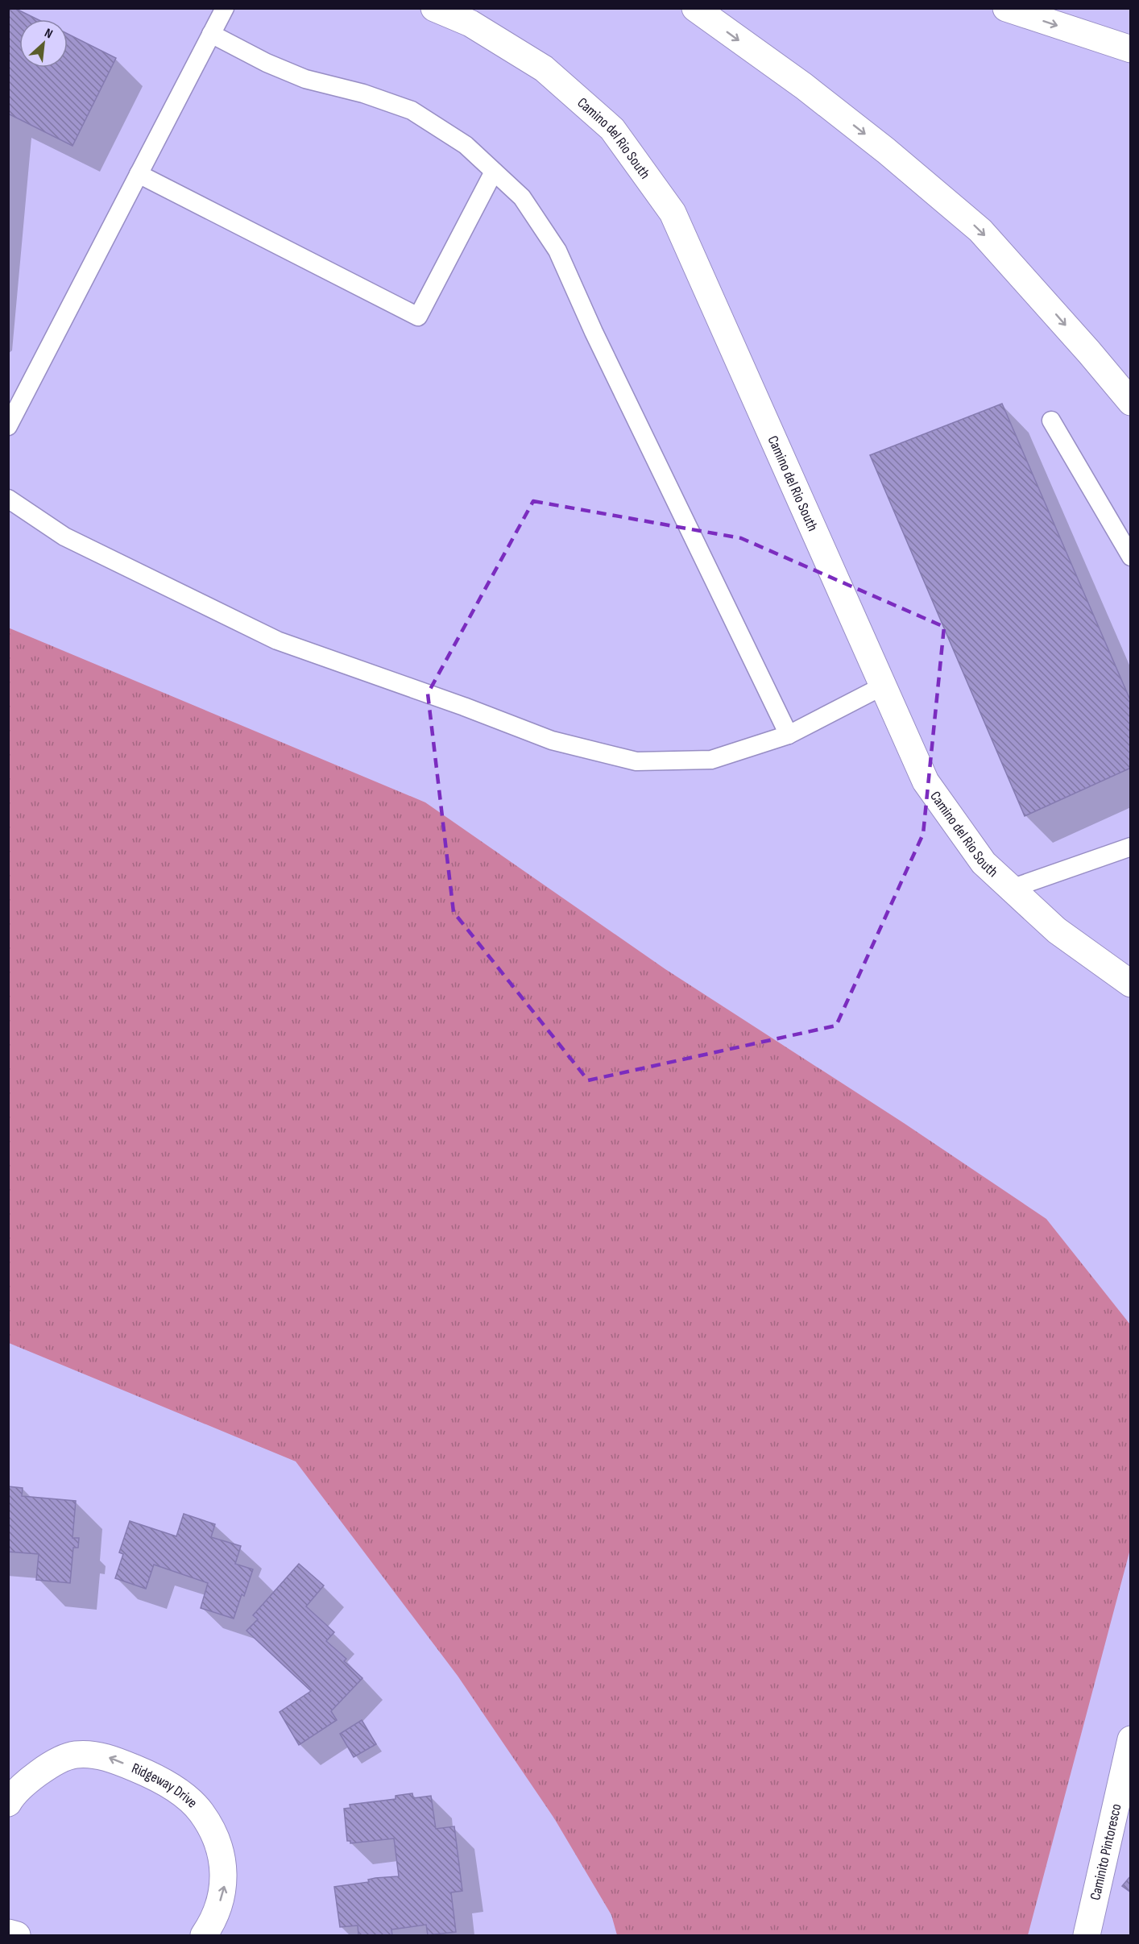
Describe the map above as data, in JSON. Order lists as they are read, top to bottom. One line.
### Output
{"streets":{"main road":["Camino del Rio South","Ridgeway Drive","Caminito Pintoresco"]},"north":"top right"}
